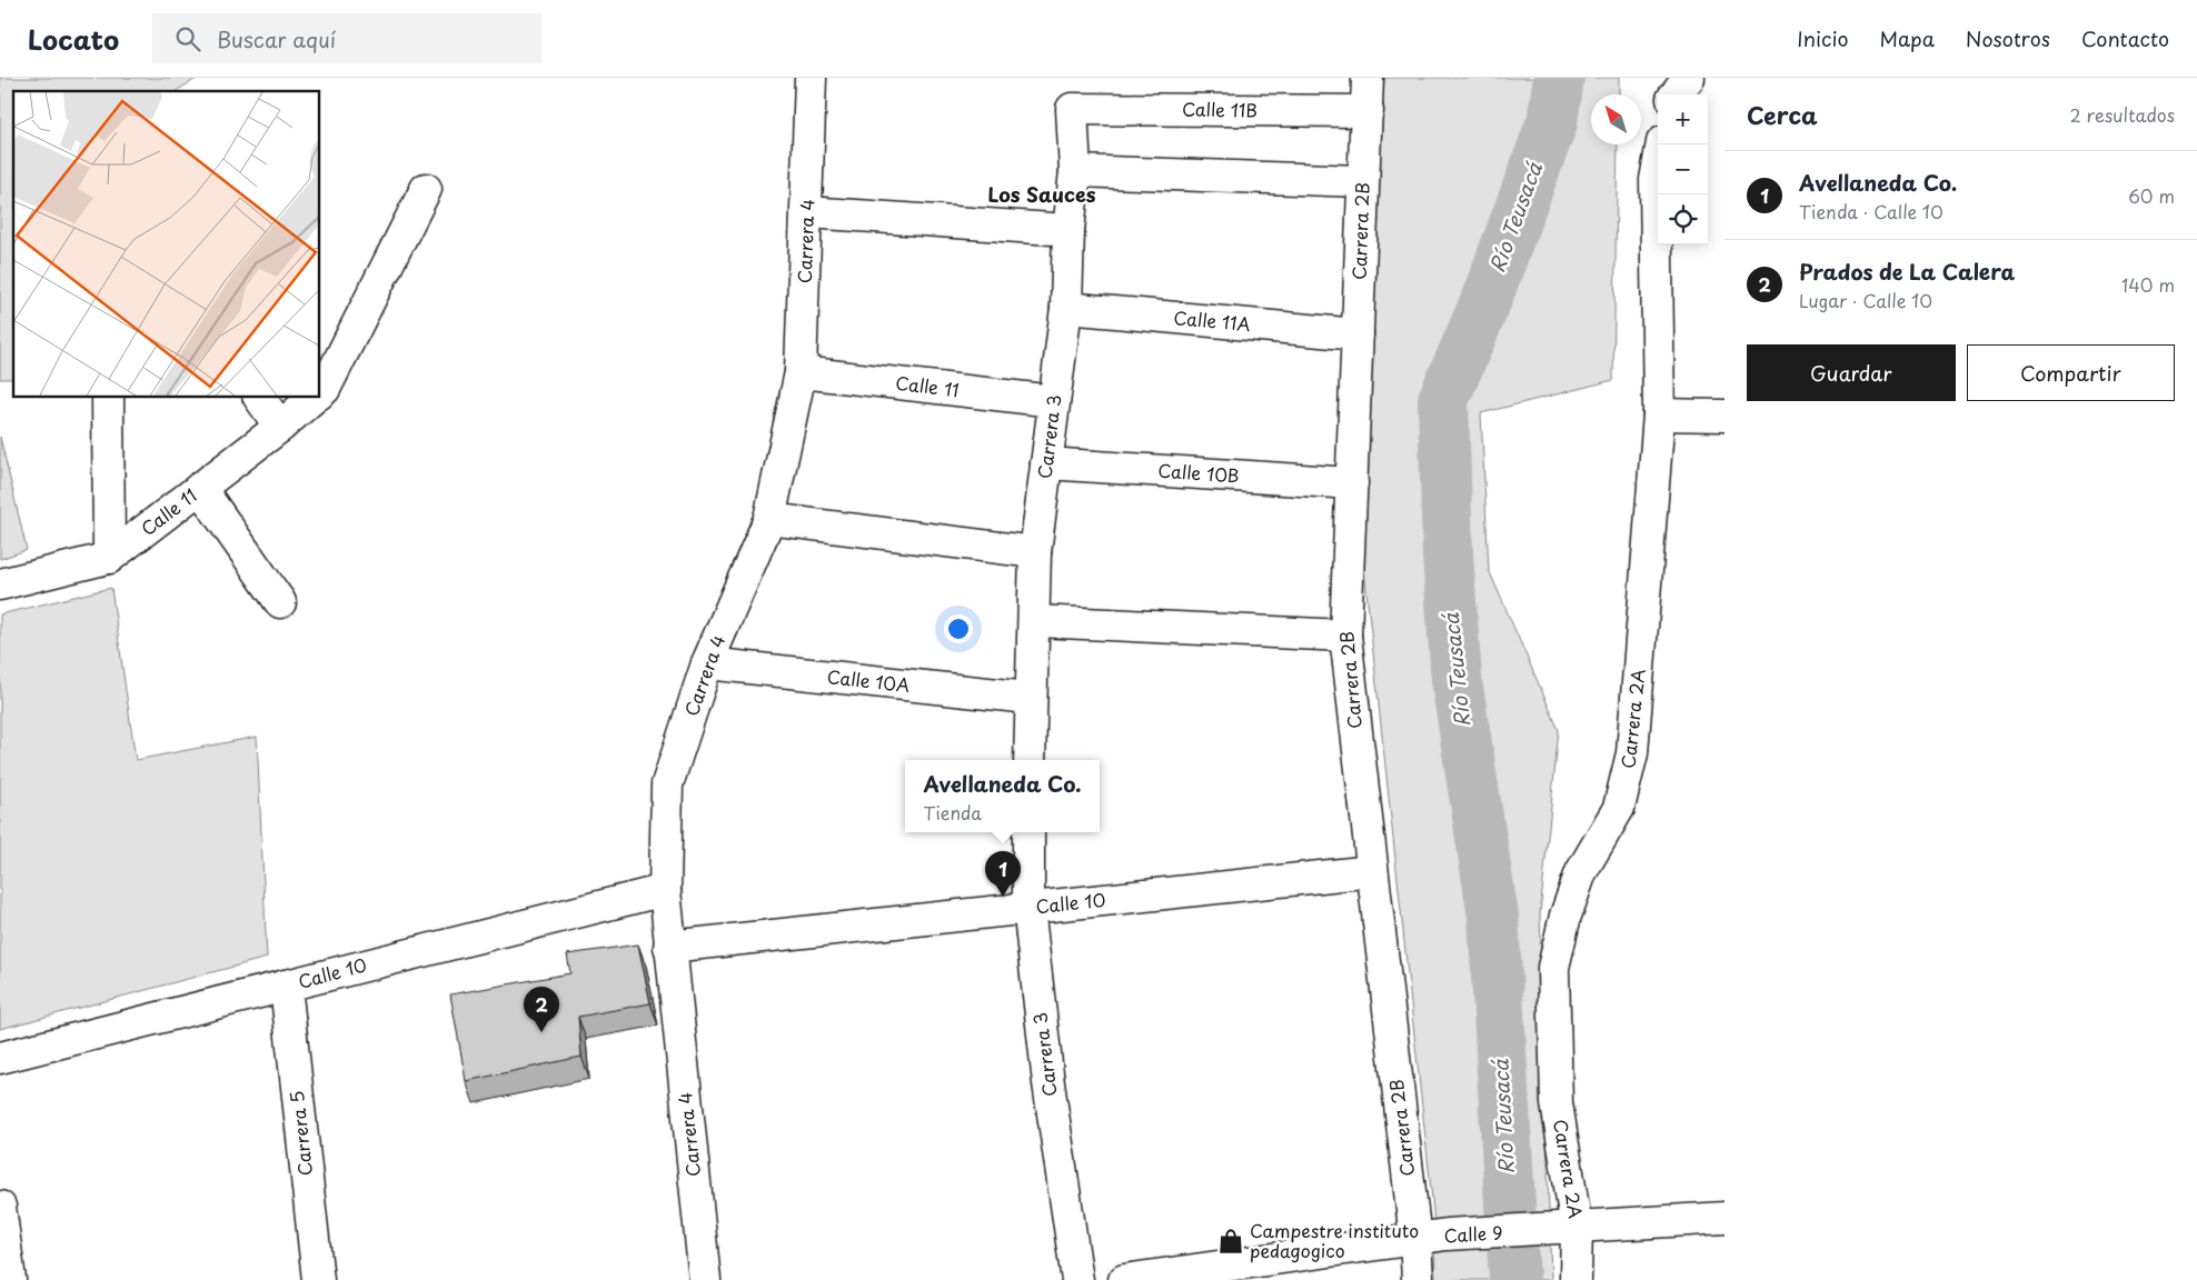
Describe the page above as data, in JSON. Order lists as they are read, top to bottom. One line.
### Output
{"streets":{"street":["Calle 11B","Carrera 2B","Carrera 4","Calle 11A","Calle 11","Carrera 3","Calle 10B","Calle 10A","Carrera 2A","Calle 10","Carrera 5","Calle 9"]},"crossings":[["Calle 11B","Carrera 2B"],["Calle 11B","Carrera 3"],["Carrera 2B","Calle 11A"],["Carrera 2B","Calle 10B"],["Carrera 2B","Calle 10"],["Carrera 2B","Calle 9"],["Carrera 4","Calle 11"],["Carrera 4","Calle 10A"],["Carrera 4","Calle 10"],["Calle 11A","Carrera 3"],["Calle 11","Carrera 3"],["Carrera 3","Calle 10B"],["Carrera 3","Calle 10A"],["Carrera 3","Calle 10"],["Carrera 2A","Calle 9"],["Calle 10","Carrera 5"]],"districts":["Los Sauces"],"water":["Río Teusacá"],"places":{"shop":["Campestre instituto pedagogico"]},"north":"top left","page":{"header":"Locato","search":"Buscar aquí","nav":["Inicio","Mapa","Nosotros","Contacto"],"heading":["Cerca","2 resultados"],"map_buttons":["+","−"],"list":[{"mark":"1","name":"Avellaneda Co.","note":"Tienda · Calle 10","value":"60 m"},{"mark":"2","name":"Prados de La Calera","note":"Lugar · Calle 10","value":"140 m"}],"buttons":["Guardar","Compartir"],"popup":["Avellaneda Co.","Tienda"],"pins":["1","2"]}}
